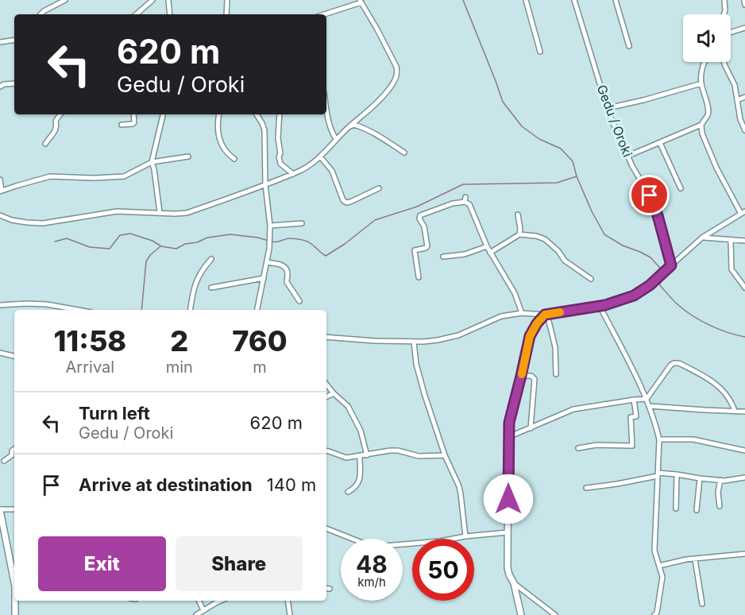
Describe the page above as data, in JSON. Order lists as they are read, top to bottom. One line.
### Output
{"streets":{"street":["Gedu / Oroki"]},"page":{"turn":["620 m","Gedu / Oroki"],"eta":["11:58","Arrival","2","min","760","m"],"list":[{"name":"Turn left","note":"Gedu / Oroki","value":"620 m"},{"name":"Arrive at destination","value":"140 m"}],"buttons":["Exit","Share"],"speed":"48 km/h","limit":"50"}}
